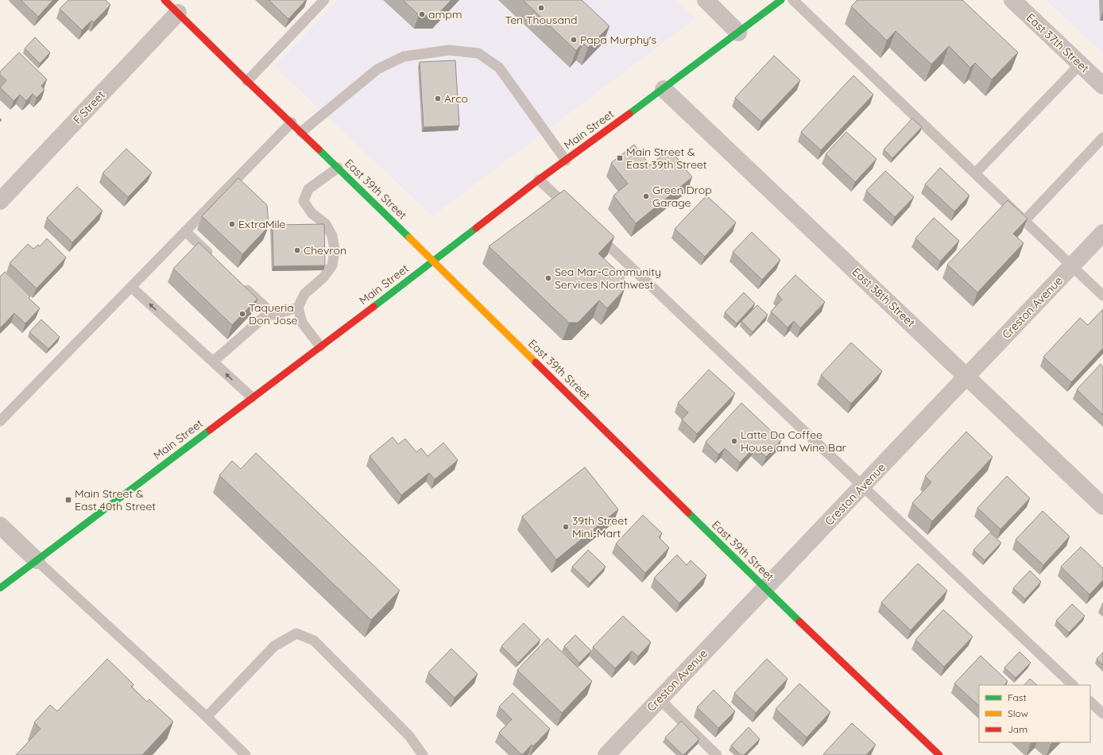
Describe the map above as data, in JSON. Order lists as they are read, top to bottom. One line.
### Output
{"streets":{"main road":["Main Street","East 39th Street"],"street":["East 37th Street","F Street","East 38th Street","Creston Avenue"]},"crossings":[["F Street","East 39th Street"],["Main Street","East 39th Street"],["Main Street","East 38th Street"],["East 39th Street","Creston Avenue"],["East 38th Street","Creston Avenue"]],"places":{"other":["Ten Thousand","ampm","Papa Murphy's","Arco","Green Drop Garage","ExtraMile","Chevron","Sea Mar-Community Services Northwest","Taqueria Don Jose","Latte Da Coffee House and Wine Bar","39th Street Mini-Mart"],"transit":["Main Street & East 39th Street","Main Street & East 40th Street"]},"legend":["Fast","Slow","Jam"]}
